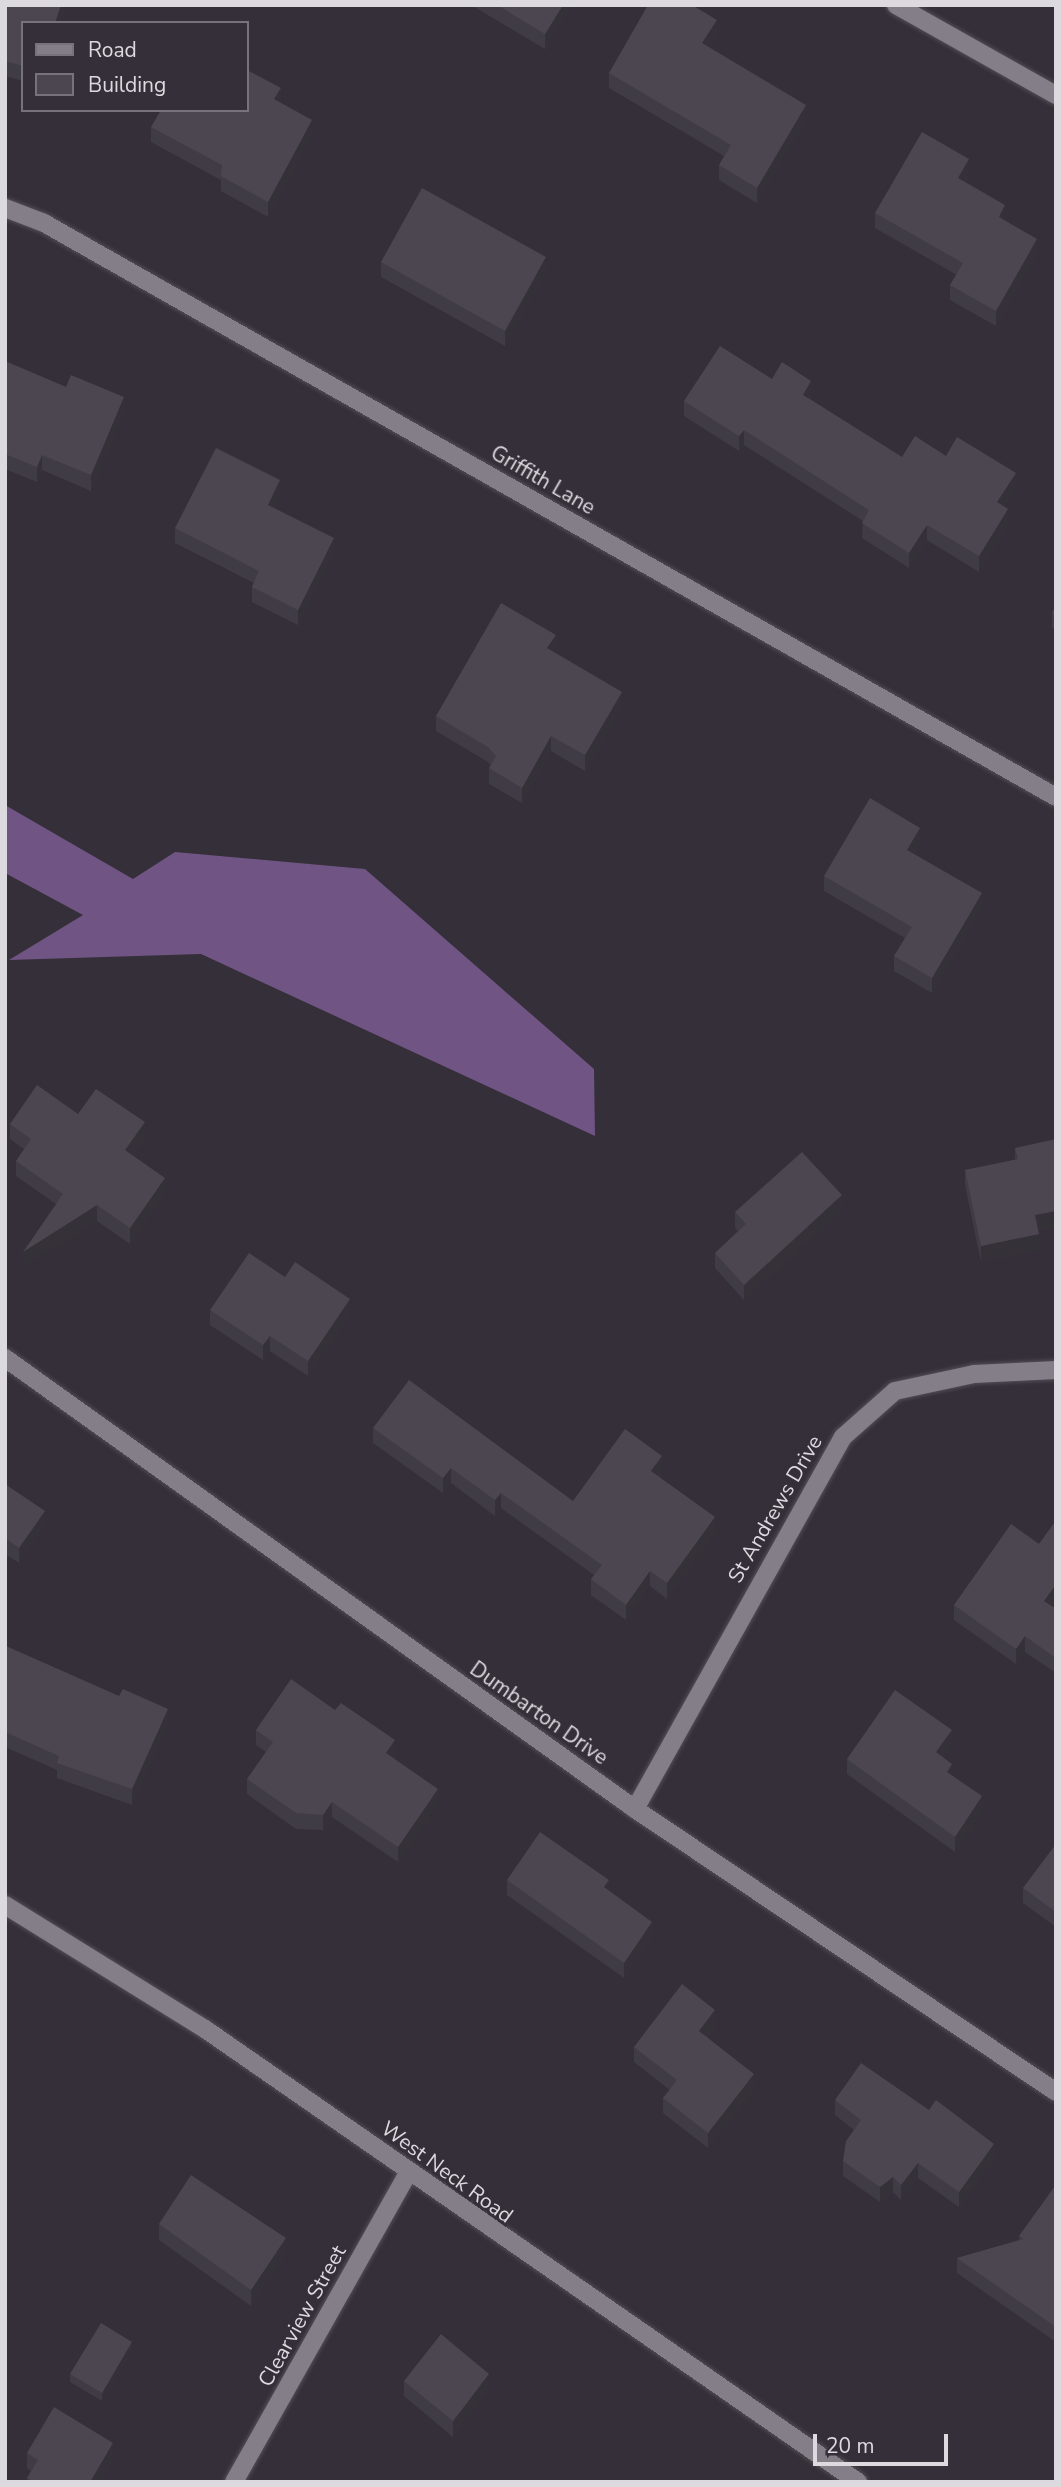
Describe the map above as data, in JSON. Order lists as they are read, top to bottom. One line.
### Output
{"streets":{"street":["Griffith Lane","St Andrews Drive","Dumbarton Drive","West Neck Road","Clearview Street"]},"crossings":[["St Andrews Drive","Dumbarton Drive"],["West Neck Road","Clearview Street"]],"legend":["Road","Building"],"scale_bar":"20 m"}
